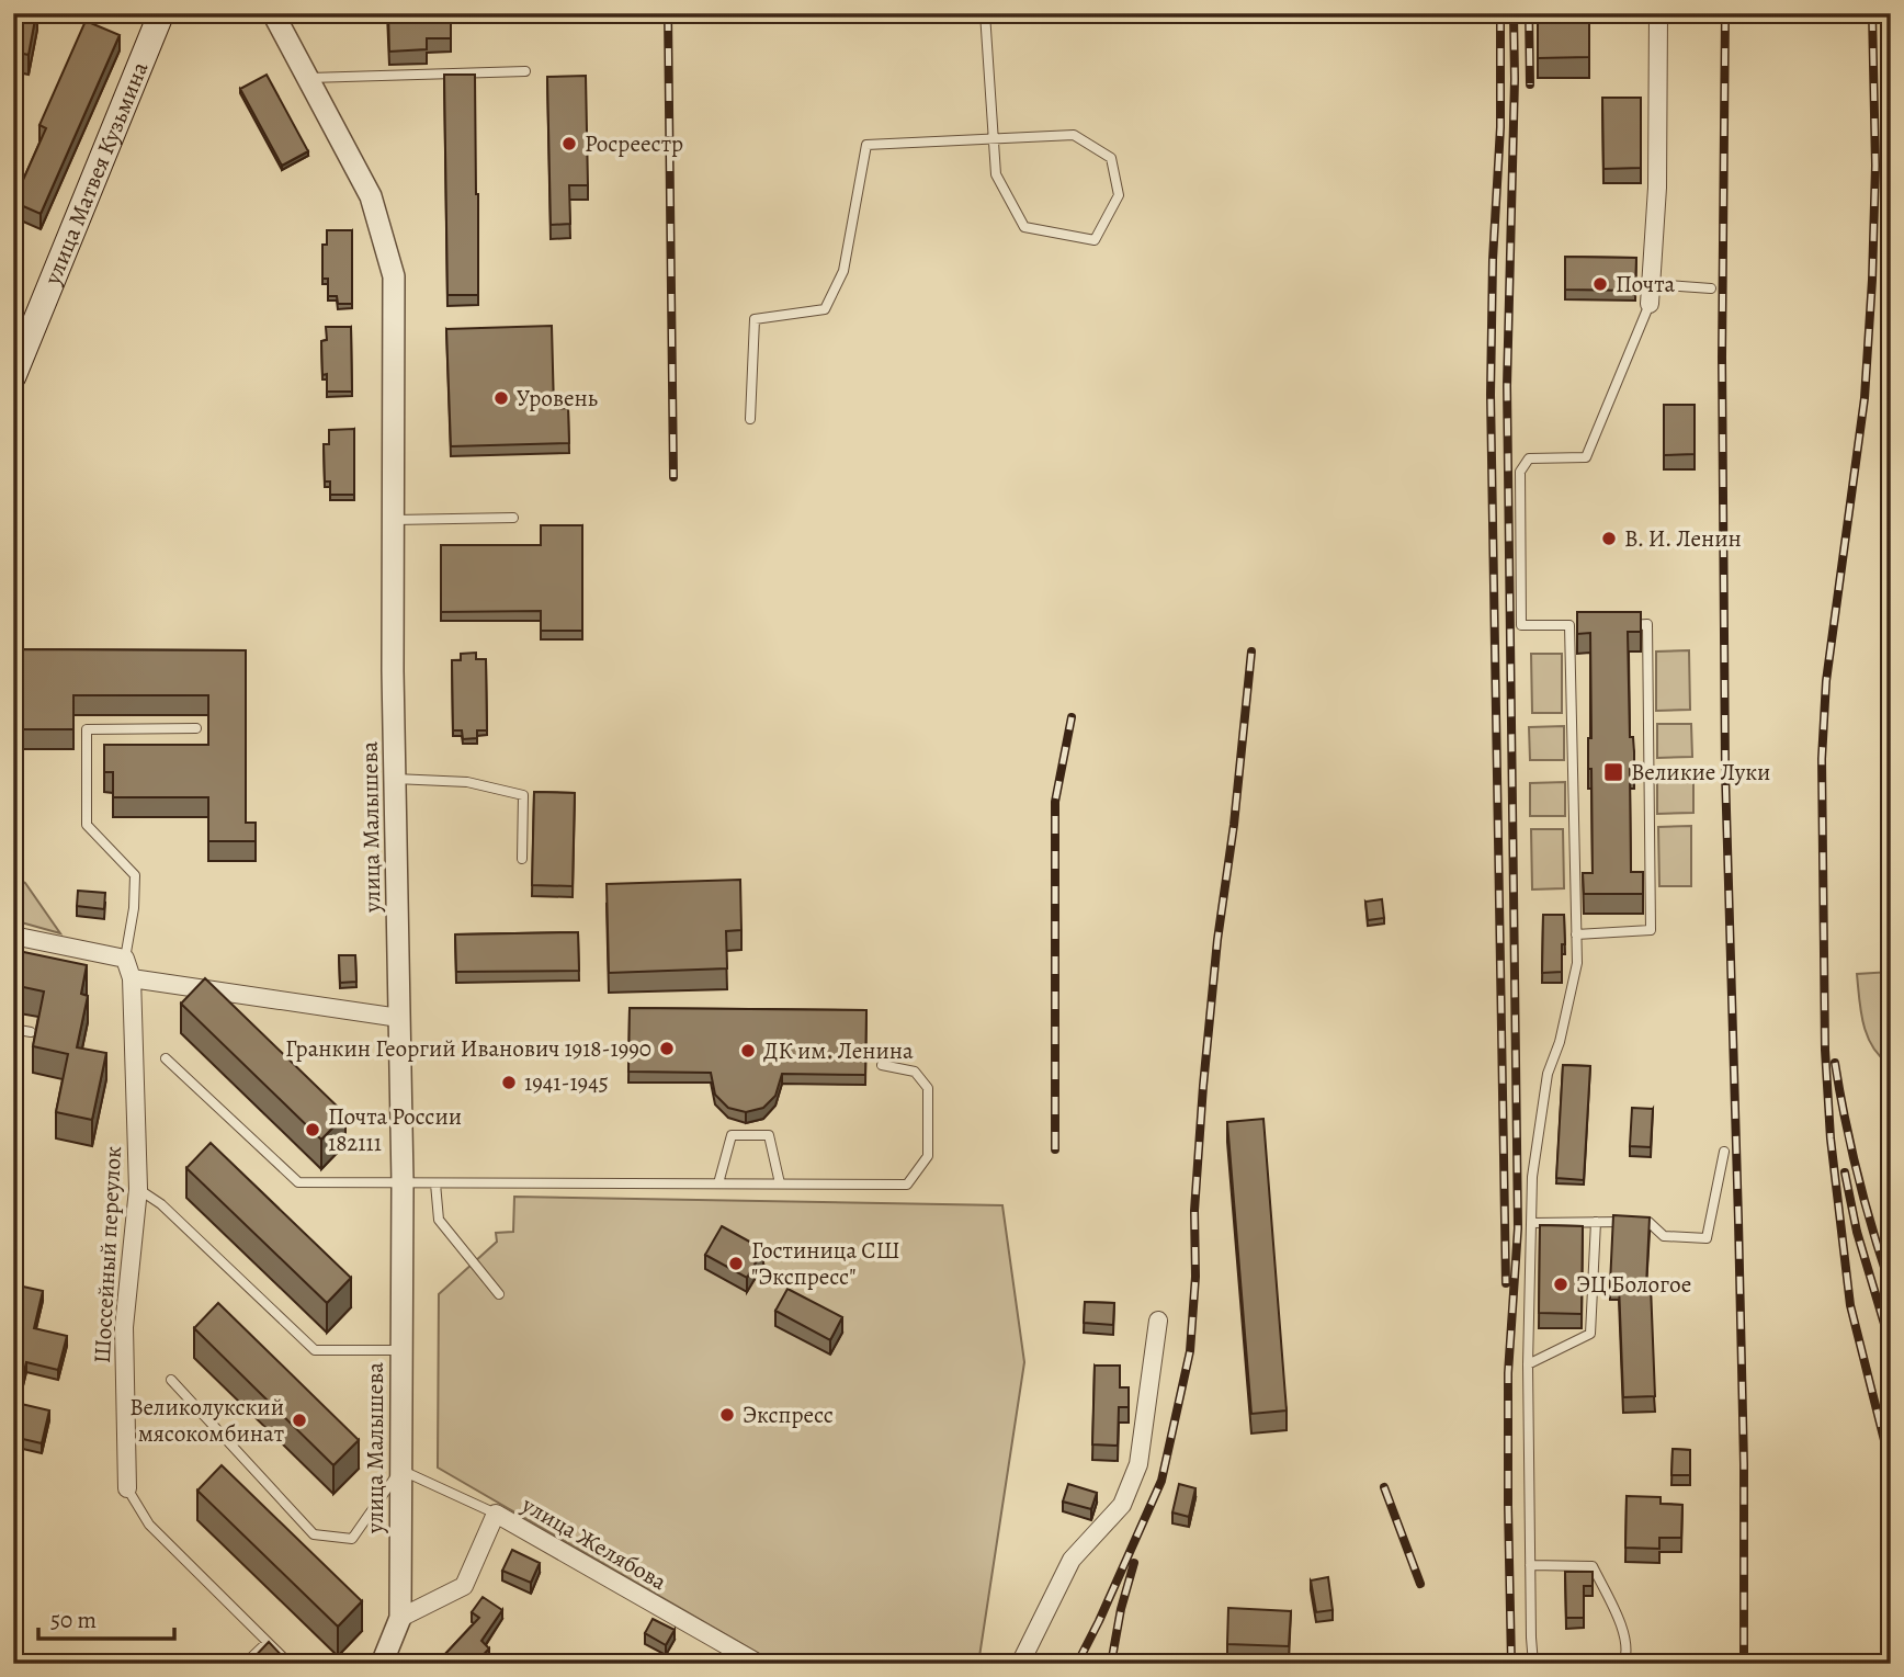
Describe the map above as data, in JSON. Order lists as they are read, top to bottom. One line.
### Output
{"streets":{"main road":["улица Матвея Кузьмина"],"street":["улица Малышева","Шоссейный переулок","улица Желябова"]},"crossings":[["улица Малышева","улица Желябова"]],"places":{"other":["Росреестр","Почта","Уровень","В. И. Ленин","Гранкин Георгий Иванович 1918-1990","ДК им. Ленина","1941-1945","Почта России 182111","Гостиница СШ \"Экспресс\"","ЭЦ Бологое","Экспресс","Великолукский мясокомбинат"],"transit":["Великие Луки"]},"scale_bar":"50 m"}
